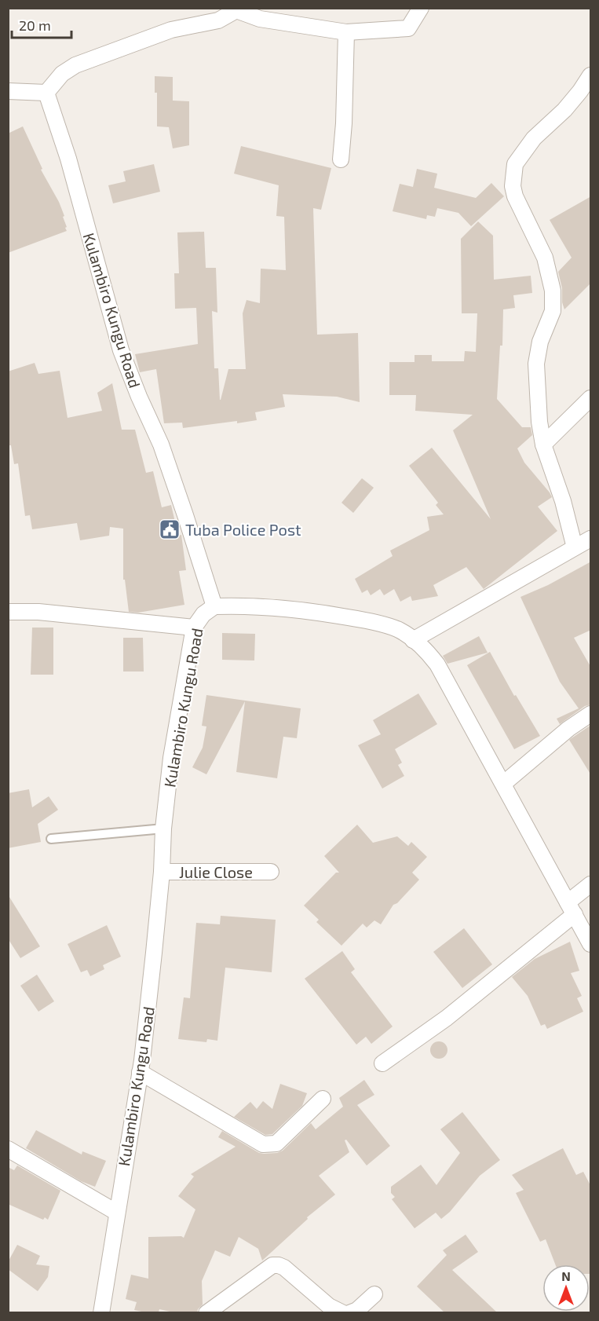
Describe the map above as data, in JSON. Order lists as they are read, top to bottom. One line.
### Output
{"streets":{"street":["Kulambiro Kungu Road","Julie Close"]},"crossings":[["Kulambiro Kungu Road","Julie Close"]],"places":{"public building":["Tuba Police Post"]},"scale_bar":"20 m","north":"top"}
